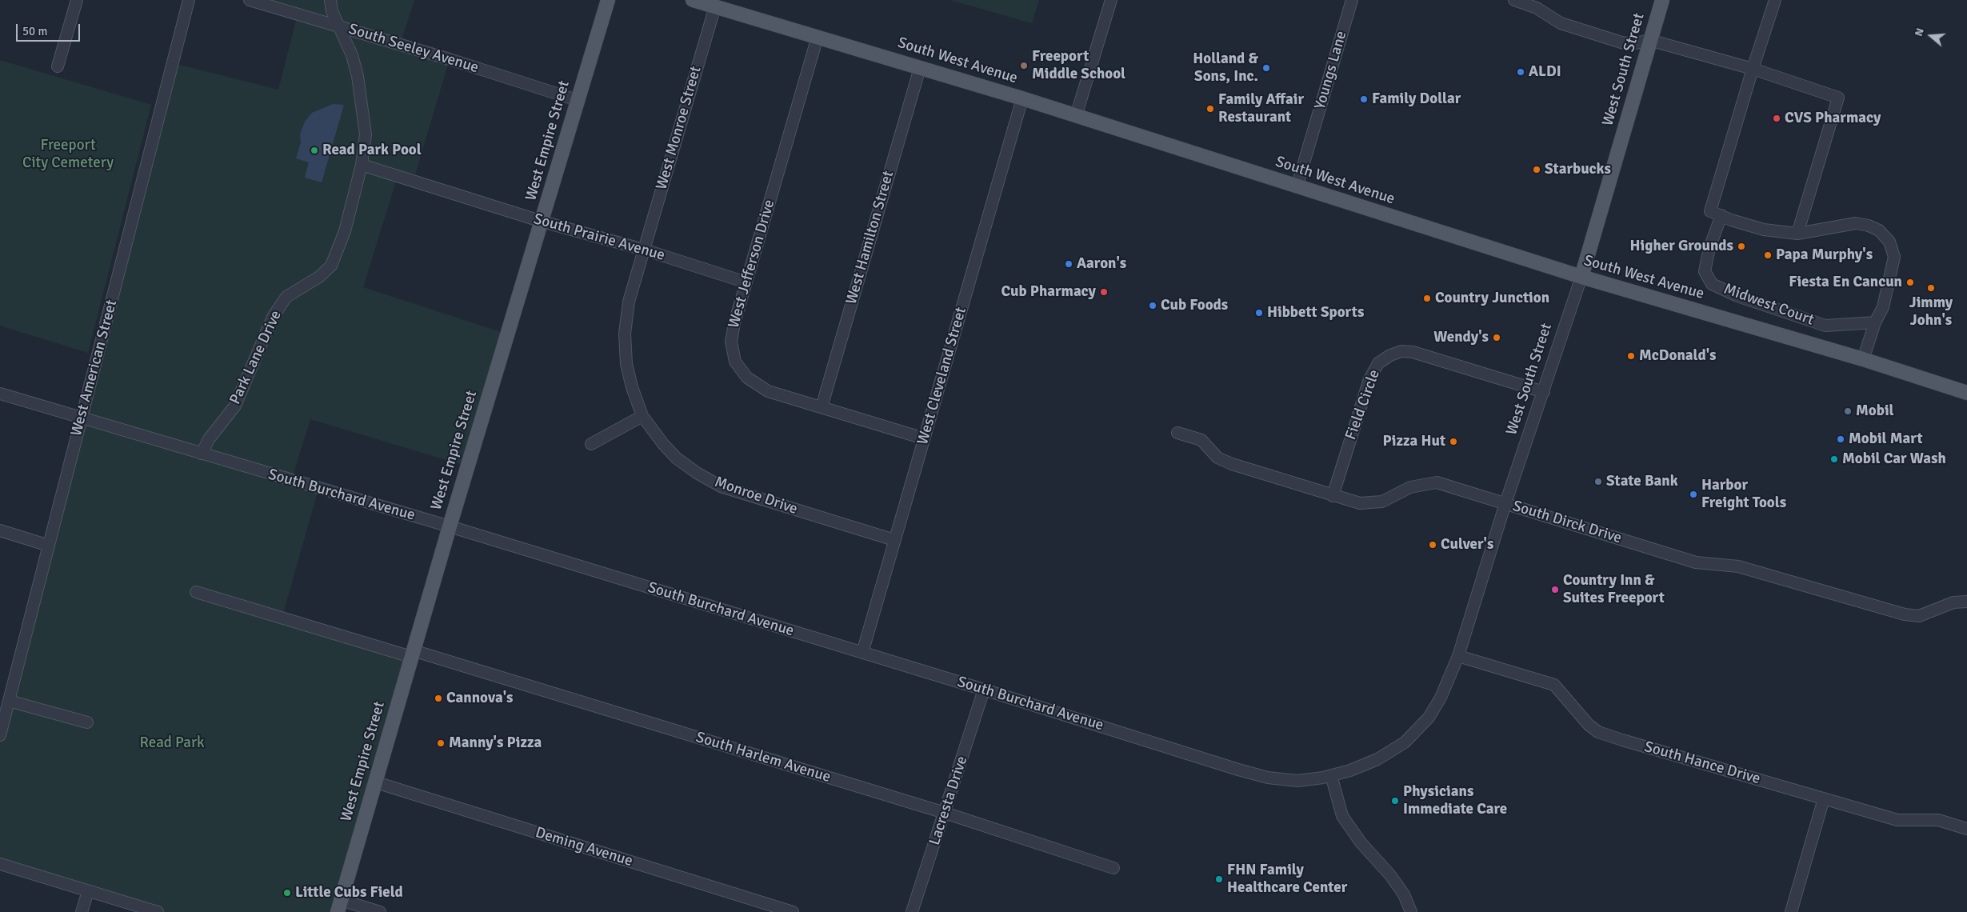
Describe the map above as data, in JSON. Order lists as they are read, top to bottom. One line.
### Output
{"streets":{"main road":["South West Avenue","West South Street","West Empire Street"],"street":["South Seeley Avenue","Youngs Lane","West Monroe Street","South Prairie Avenue","West Hamilton Street","West Jefferson Drive","Midwest Court","Park Lane Drive","West American Street","West Cleveland Street","Field Circle","South Burchard Avenue","Monroe Drive","South Dirck Drive","South Harlem Avenue","South Hance Drive","Lacresta Drive","Deming Avenue"]},"crossings":[["South Seeley Avenue","West Empire Street"],["South Seeley Avenue","Park Lane Drive"],["South West Avenue","West South Street"],["South West Avenue","Youngs Lane"],["South West Avenue","West Monroe Street"],["South West Avenue","West Hamilton Street"],["South West Avenue","West Jefferson Drive"],["South West Avenue","West Cleveland Street"],["West South Street","Field Circle"],["West South Street","South Burchard Avenue"],["West South Street","South Dirck Drive"],["West South Street","South Hance Drive"],["West Monroe Street","South Prairie Avenue"],["West Monroe Street","Monroe Drive"],["West Empire Street","South Prairie Avenue"],["West Empire Street","South Burchard Avenue"],["West Empire Street","South Harlem Avenue"],["West Empire Street","Deming Avenue"],["South Prairie Avenue","West Jefferson Drive"],["South Prairie Avenue","Park Lane Drive"],["South Prairie Avenue","Monroe Drive"],["West Hamilton Street","West Jefferson Drive"],["West Jefferson Drive","West Cleveland Street"],["Park Lane Drive","South Burchard Avenue"],["West American Street","South Burchard Avenue"],["West Cleveland Street","South Burchard Avenue"],["West Cleveland Street","Monroe Drive"],["Field Circle","South Dirck Drive"],["South Burchard Avenue","Lacresta Drive"],["South Harlem Avenue","Lacresta Drive"]],"parks":["Freeport City Cemetery","Read Park"],"places":["Freeport Middle School","Holland & Sons, Inc.","ALDI","Family Dollar","Family Affair Restaurant","CVS Pharmacy","Read Park Pool","Starbucks","Higher Grounds","Papa Murphy's","Aaron's","Fiesta En Cancun","Jimmy John's","Cub Pharmacy","Country Junction","Cub Foods","Hibbett Sports","Wendy's","McDonald's","Mobil","Mobil Mart","Pizza Hut","Mobil Car Wash","State Bank","Harbor Freight Tools","Culver's","Country Inn & Suites Freeport","Cannova's","Manny's Pizza","Physicians Immediate Care","FHN Family Healthcare Center","Little Cubs Field"],"scale_bar":"50 m","north":"left"}
